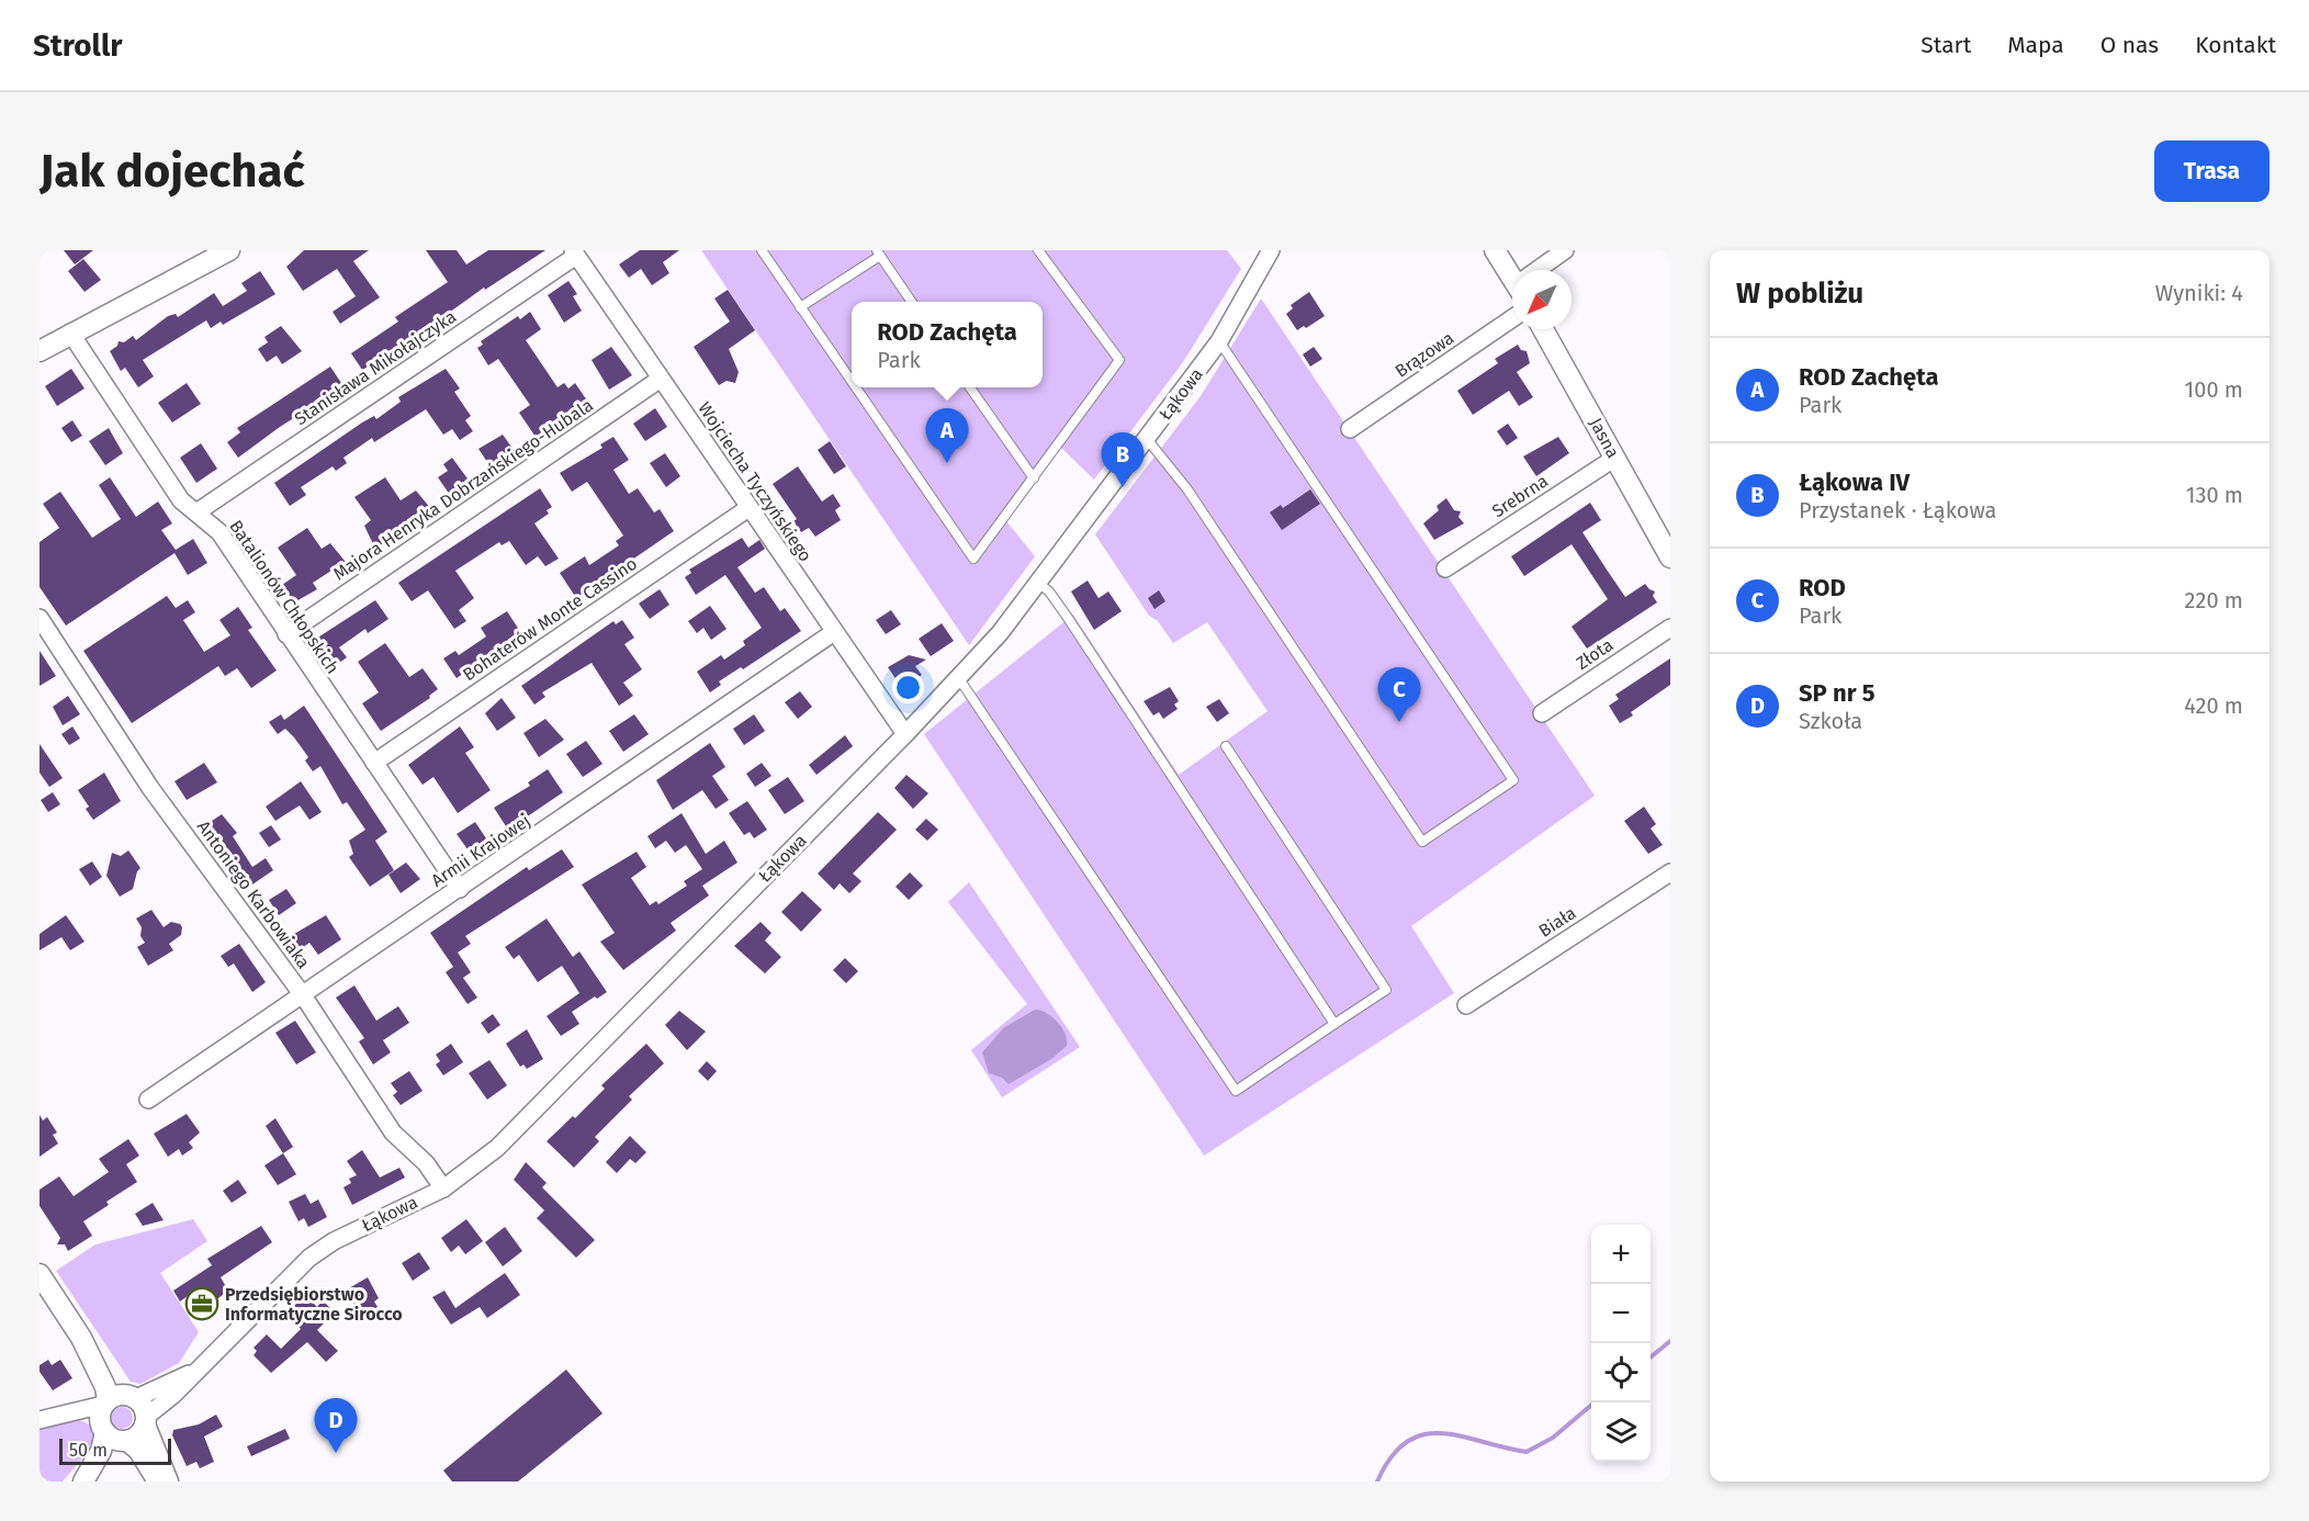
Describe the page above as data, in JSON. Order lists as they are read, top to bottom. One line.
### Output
{"streets":{"street":["Brązowa","Stanisława Mikołajczyka","Łąkowa","Jasna","Wojciecha Tyczyńskiego","Majora Henryka Dobrzańskiego-Hubala","Srebrna","Batalionów Chłopskich","Bohaterów Monte Cassino","Złota","Armii Krajowej","Antoniego Karbowiaka","Biała"]},"crossings":[["Stanisława Mikołajczyka","Wojciecha Tyczyńskiego"],["Stanisława Mikołajczyka","Batalionów Chłopskich"],["Łąkowa","Wojciecha Tyczyńskiego"],["Łąkowa","Antoniego Karbowiaka"],["Jasna","Srebrna"],["Wojciecha Tyczyńskiego","Majora Henryka Dobrzańskiego-Hubala"],["Wojciecha Tyczyńskiego","Bohaterów Monte Cassino"],["Wojciecha Tyczyńskiego","Armii Krajowej"],["Majora Henryka Dobrzańskiego-Hubala","Batalionów Chłopskich"],["Batalionów Chłopskich","Bohaterów Monte Cassino"],["Batalionów Chłopskich","Armii Krajowej"],["Armii Krajowej","Antoniego Karbowiaka"]],"places":{"office":["Przedsiębiorstwo Informatyczne Sirocco"]},"scale_bar":"50 m","north":"bottom left","page":{"header":"Strollr","nav":["Start","Mapa","O nas","Kontakt"],"buttons":"Trasa","title":"Jak dojechać","heading":["W pobliżu","Wyniki: 4"],"popup":["ROD Zachęta","Park"],"list":[{"mark":"A","name":"ROD Zachęta","note":"Park","value":"100 m"},{"mark":"B","name":"Łąkowa IV","note":"Przystanek · Łąkowa","value":"130 m"},{"mark":"C","name":"ROD","note":"Park","value":"220 m"},{"mark":"D","name":"SP nr 5","note":"Szkoła","value":"420 m"}],"pins":["A","B","C","D"],"map_buttons":["+","−"],"scale":"50 m"}}
